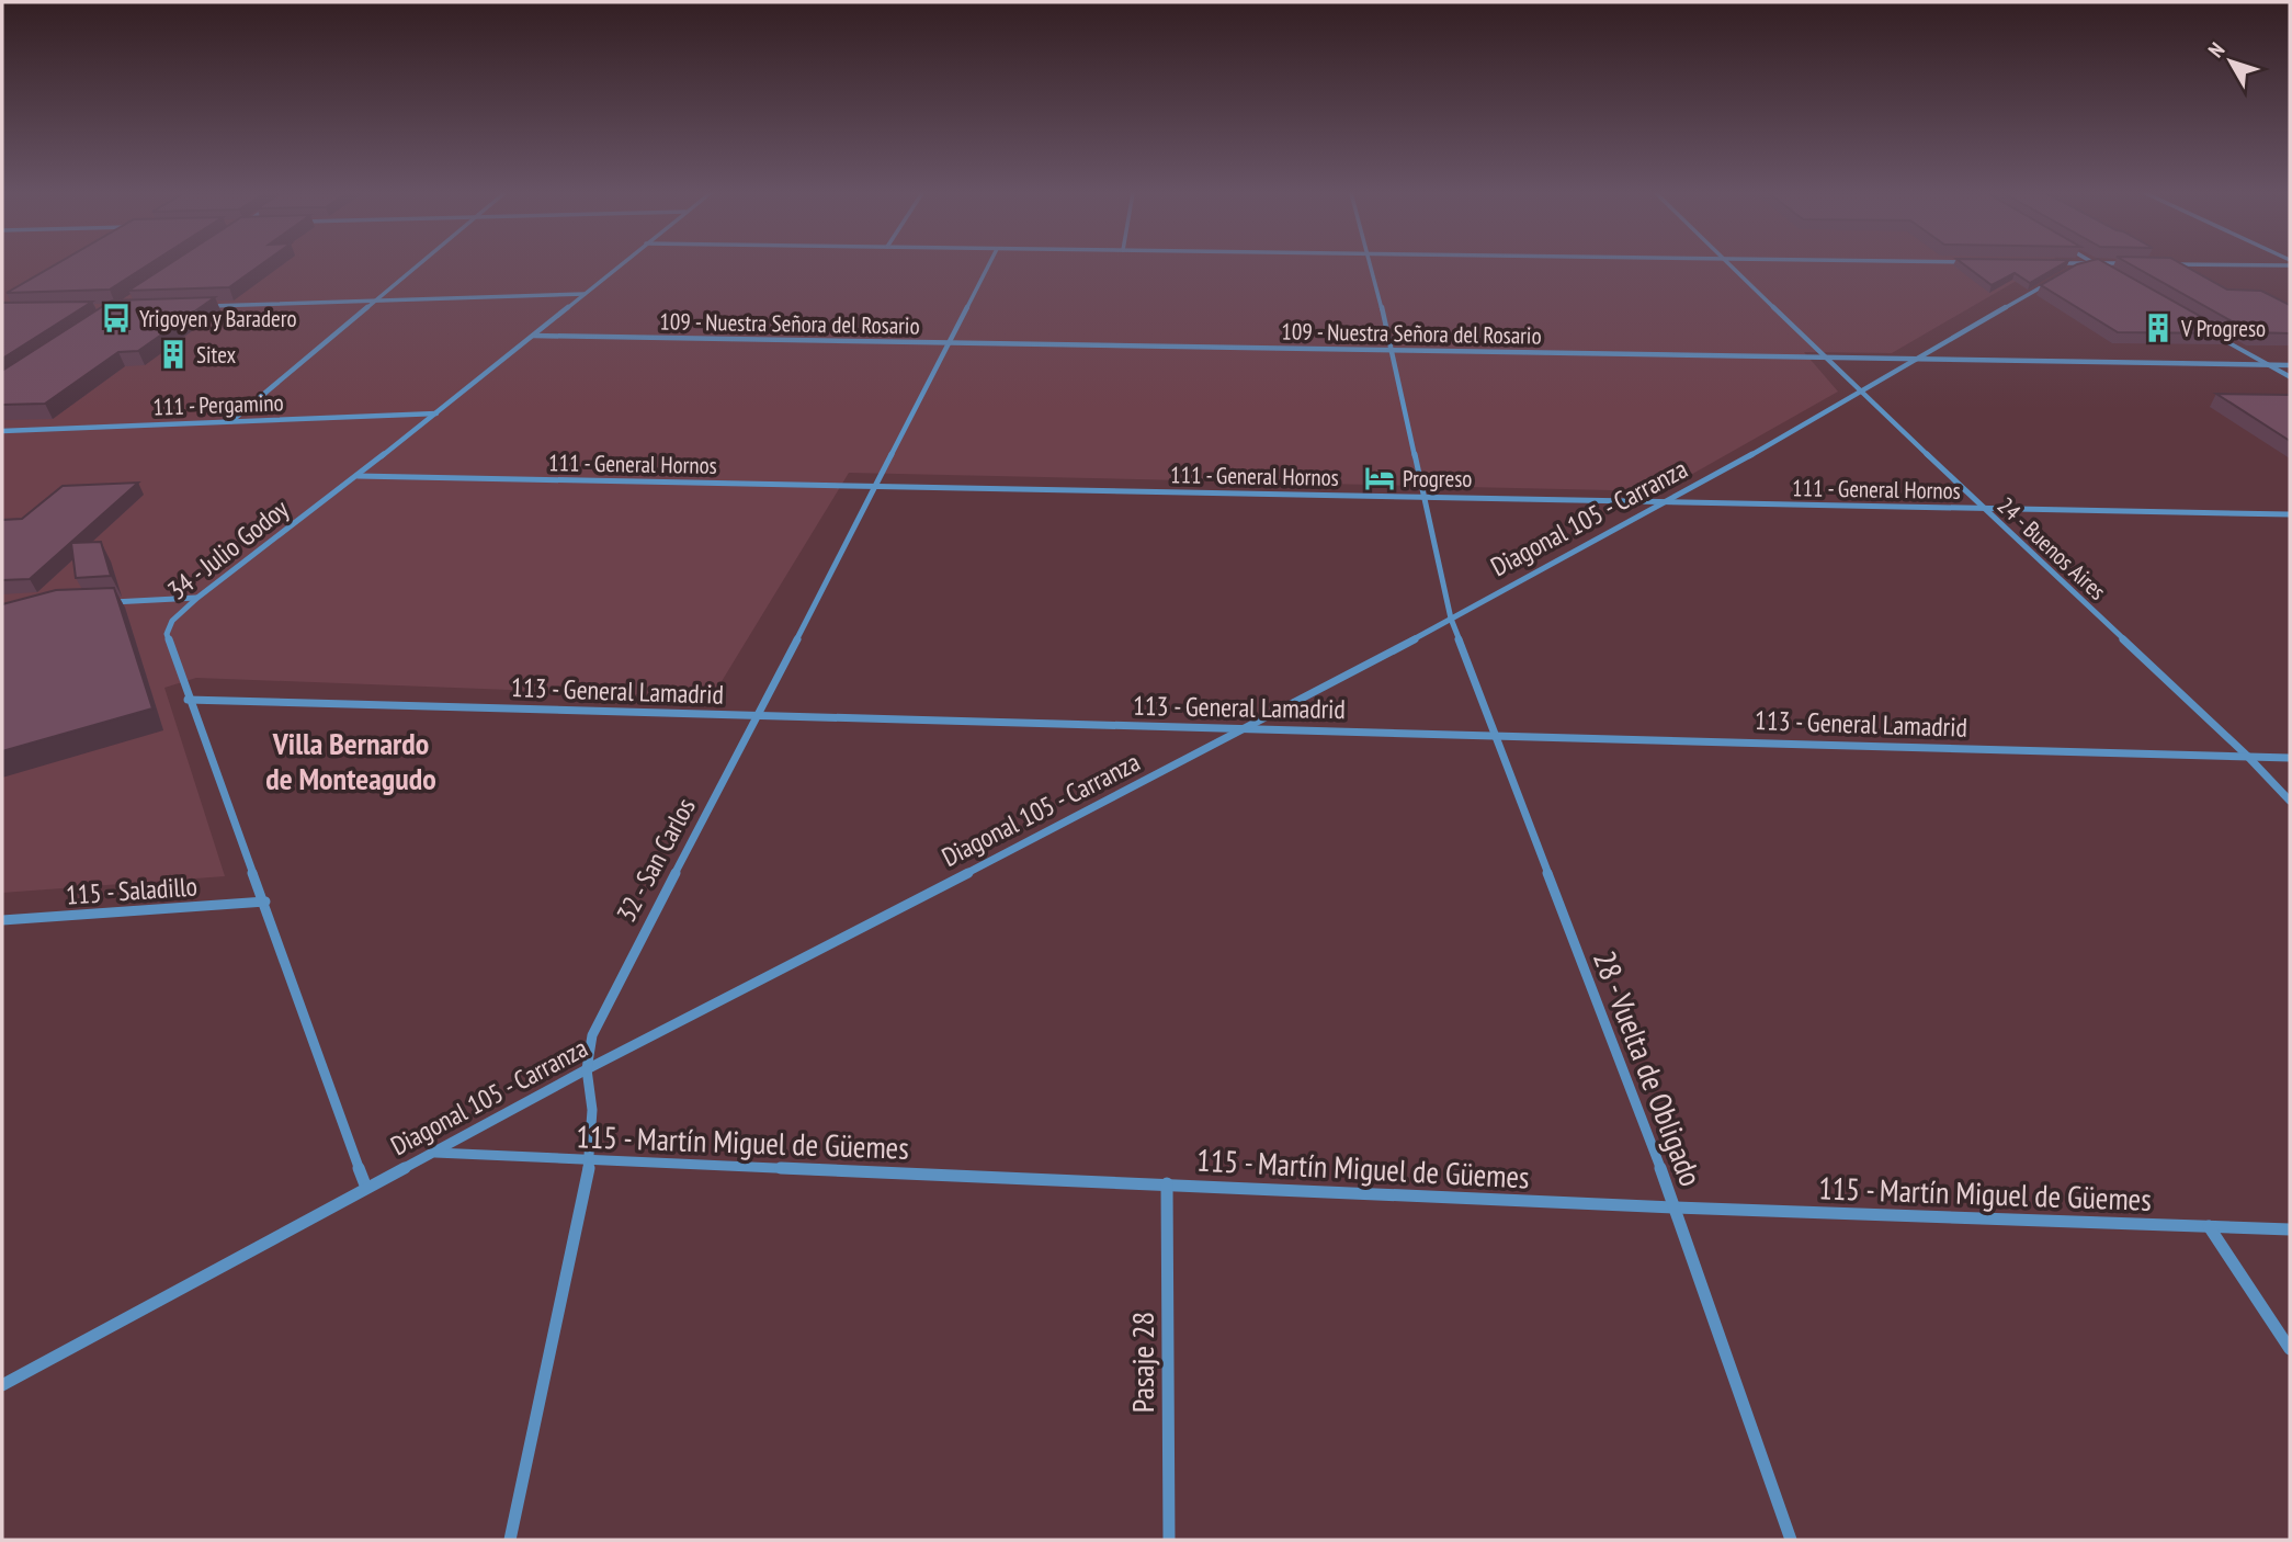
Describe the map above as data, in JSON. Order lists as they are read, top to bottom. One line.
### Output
{"streets":{"street":["109 - Nuestra Señora del Rosario","111 - Pergamino","111 - General Hornos","Diagonal 105 - Carranza","24 - Buenos Aires","34 - Julio Godoy","113 - General Lamadrid","32 - San Carlos","115 - Saladillo","28 - Vuelta de Obligado","115 - Martín Miguel de Güemes","Pasaje 28"]},"crossings":[["109 - Nuestra Señora del Rosario","Diagonal 105 - Carranza"],["109 - Nuestra Señora del Rosario","24 - Buenos Aires"],["109 - Nuestra Señora del Rosario","34 - Julio Godoy"],["109 - Nuestra Señora del Rosario","32 - San Carlos"],["109 - Nuestra Señora del Rosario","28 - Vuelta de Obligado"],["111 - Pergamino","34 - Julio Godoy"],["111 - General Hornos","Diagonal 105 - Carranza"],["111 - General Hornos","24 - Buenos Aires"],["111 - General Hornos","34 - Julio Godoy"],["111 - General Hornos","32 - San Carlos"],["111 - General Hornos","28 - Vuelta de Obligado"],["Diagonal 105 - Carranza","24 - Buenos Aires"],["Diagonal 105 - Carranza","34 - Julio Godoy"],["Diagonal 105 - Carranza","113 - General Lamadrid"],["Diagonal 105 - Carranza","32 - San Carlos"],["Diagonal 105 - Carranza","28 - Vuelta de Obligado"],["Diagonal 105 - Carranza","115 - Martín Miguel de Güemes"],["24 - Buenos Aires","113 - General Lamadrid"],["34 - Julio Godoy","113 - General Lamadrid"],["34 - Julio Godoy","115 - Saladillo"],["113 - General Lamadrid","32 - San Carlos"],["113 - General Lamadrid","28 - Vuelta de Obligado"],["32 - San Carlos","115 - Martín Miguel de Güemes"],["28 - Vuelta de Obligado","115 - Martín Miguel de Güemes"],["115 - Martín Miguel de Güemes","Pasaje 28"]],"districts":["Villa Bernardo de Monteagudo"],"places":{"bus stop":["Yrigoyen y Baradero"],"building":["V Progreso","Sitex"],"hotel":["Progreso"]},"north":"top left"}
